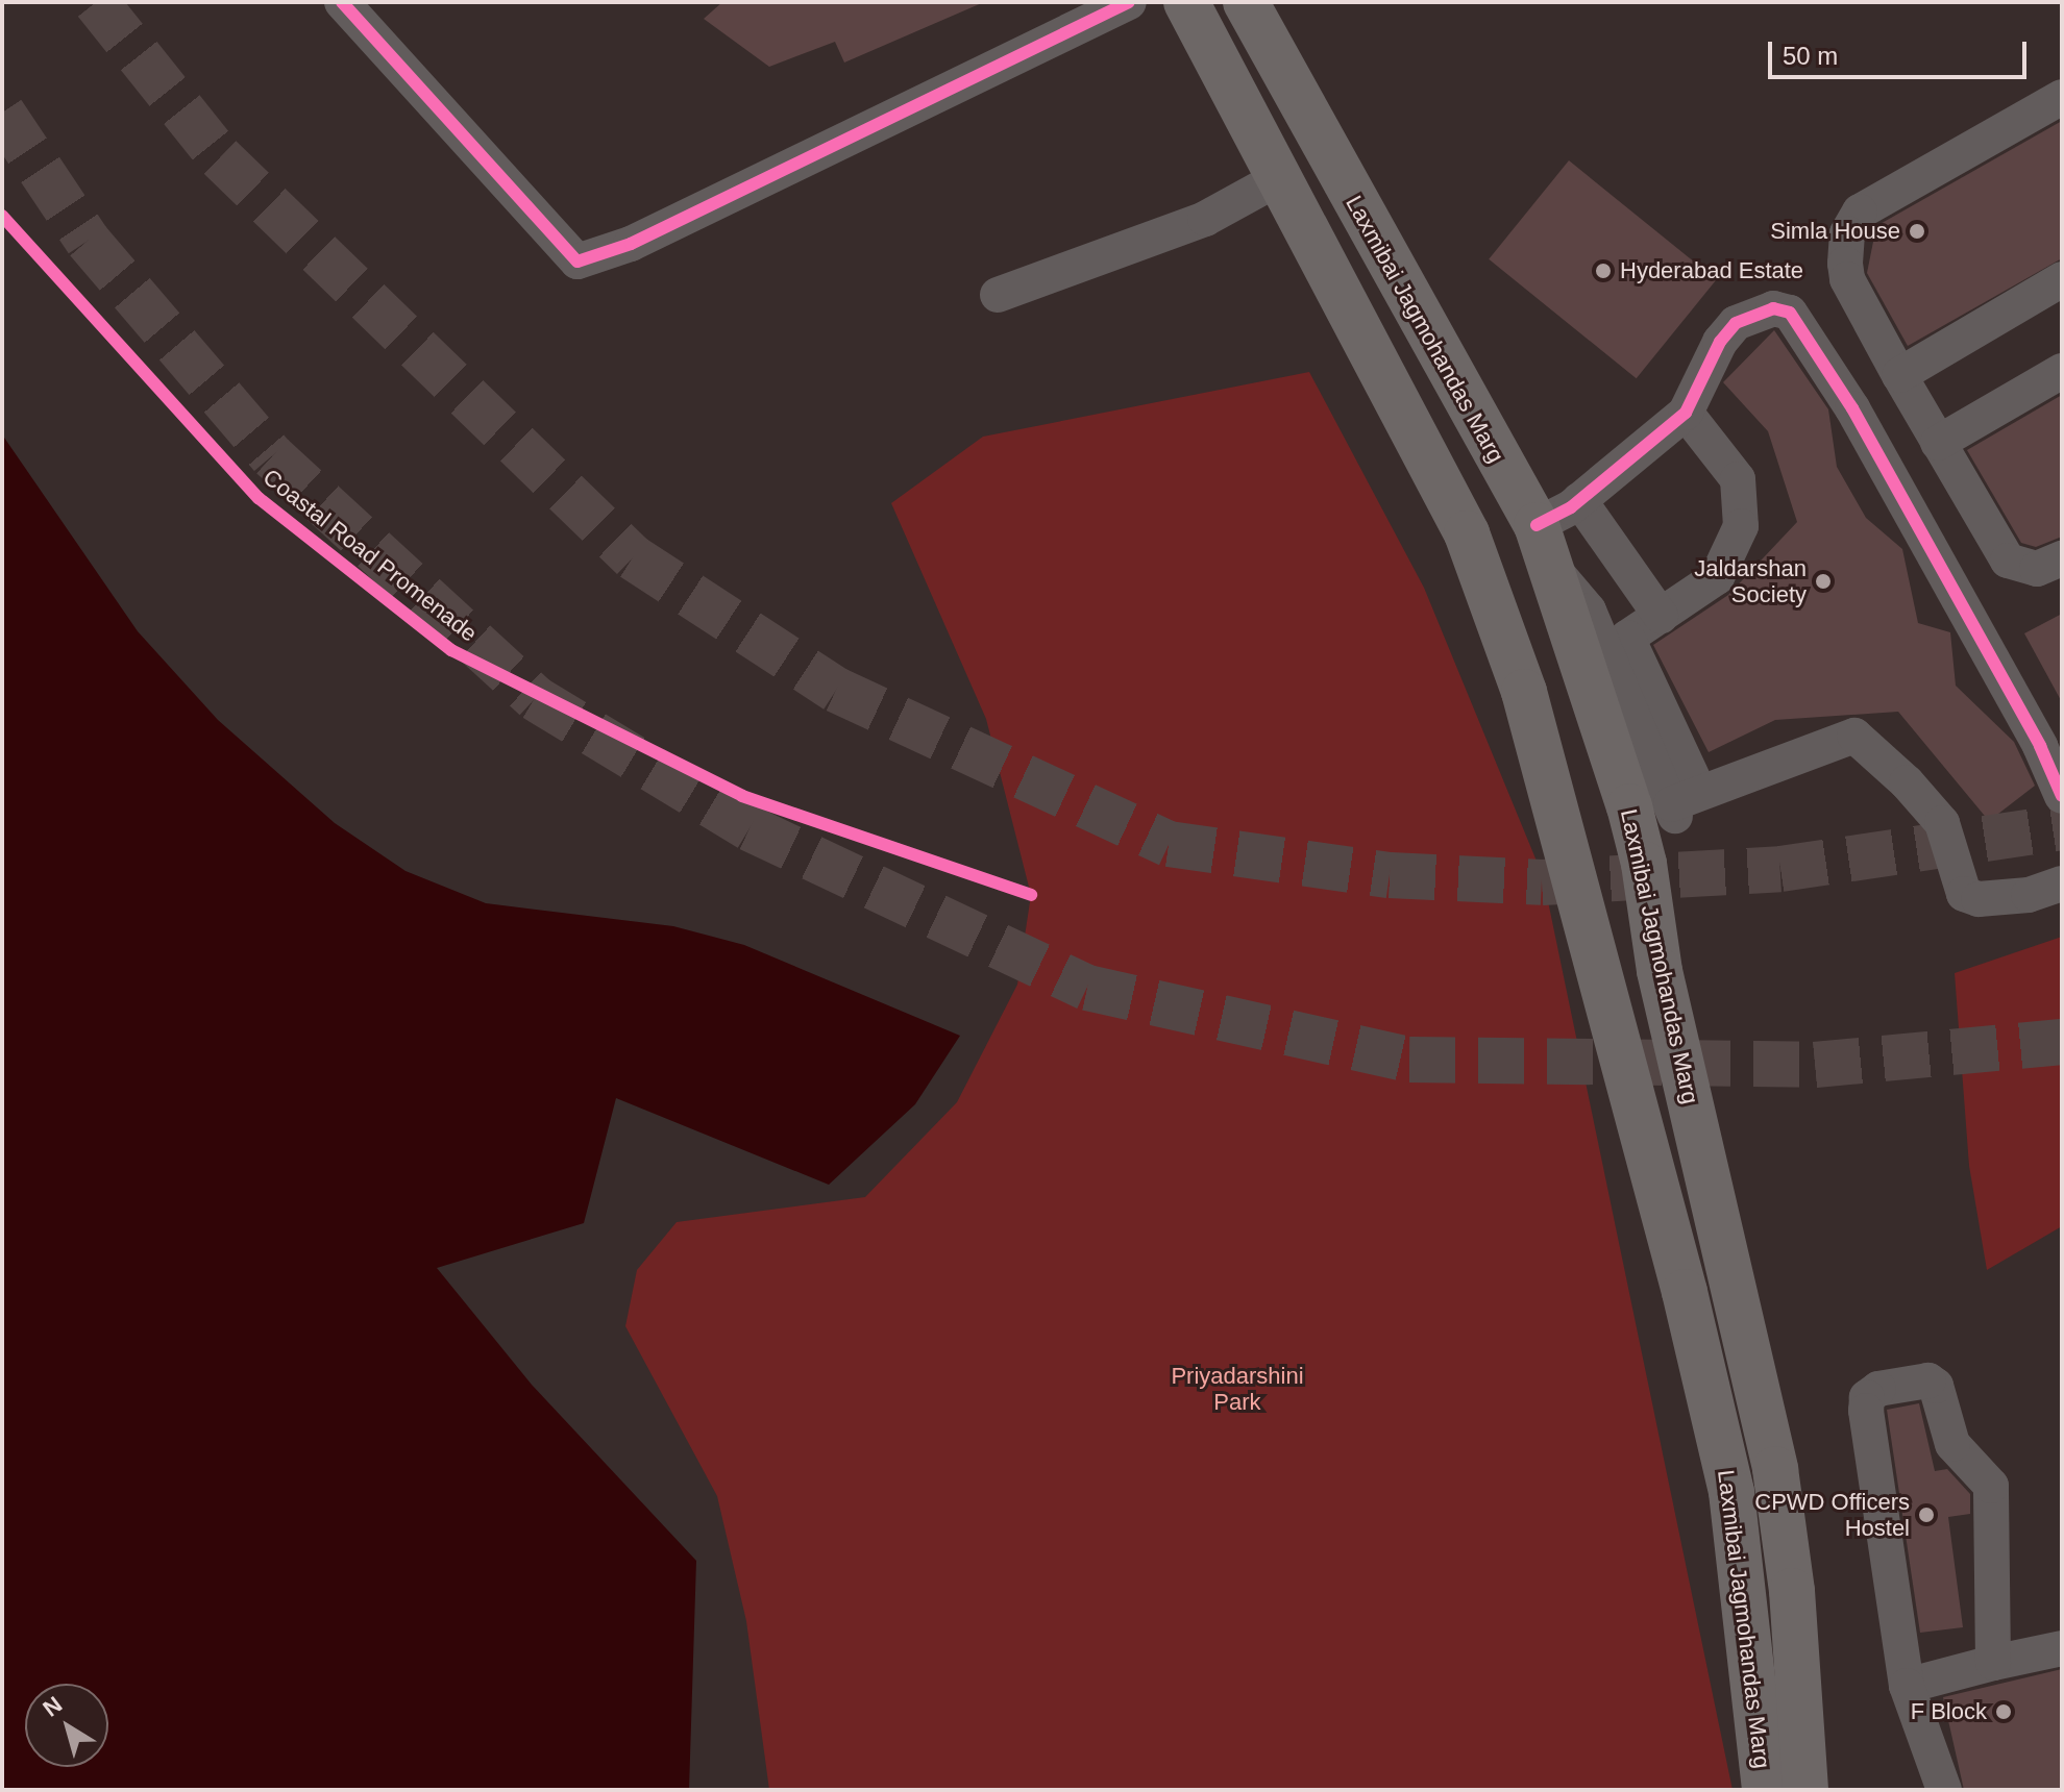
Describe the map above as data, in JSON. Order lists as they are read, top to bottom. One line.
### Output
{"streets":{"main road":["Laxmibai Jagmohandas Marg"],"cycle path":["Coastal Road Promenade"]},"parks":["Priyadarshini Park"],"places":["Simla House","Hyderabad Estate","Jaldarshan Society","CPWD Officers Hostel","F Block"],"scale_bar":"50 m","north":"top left"}
